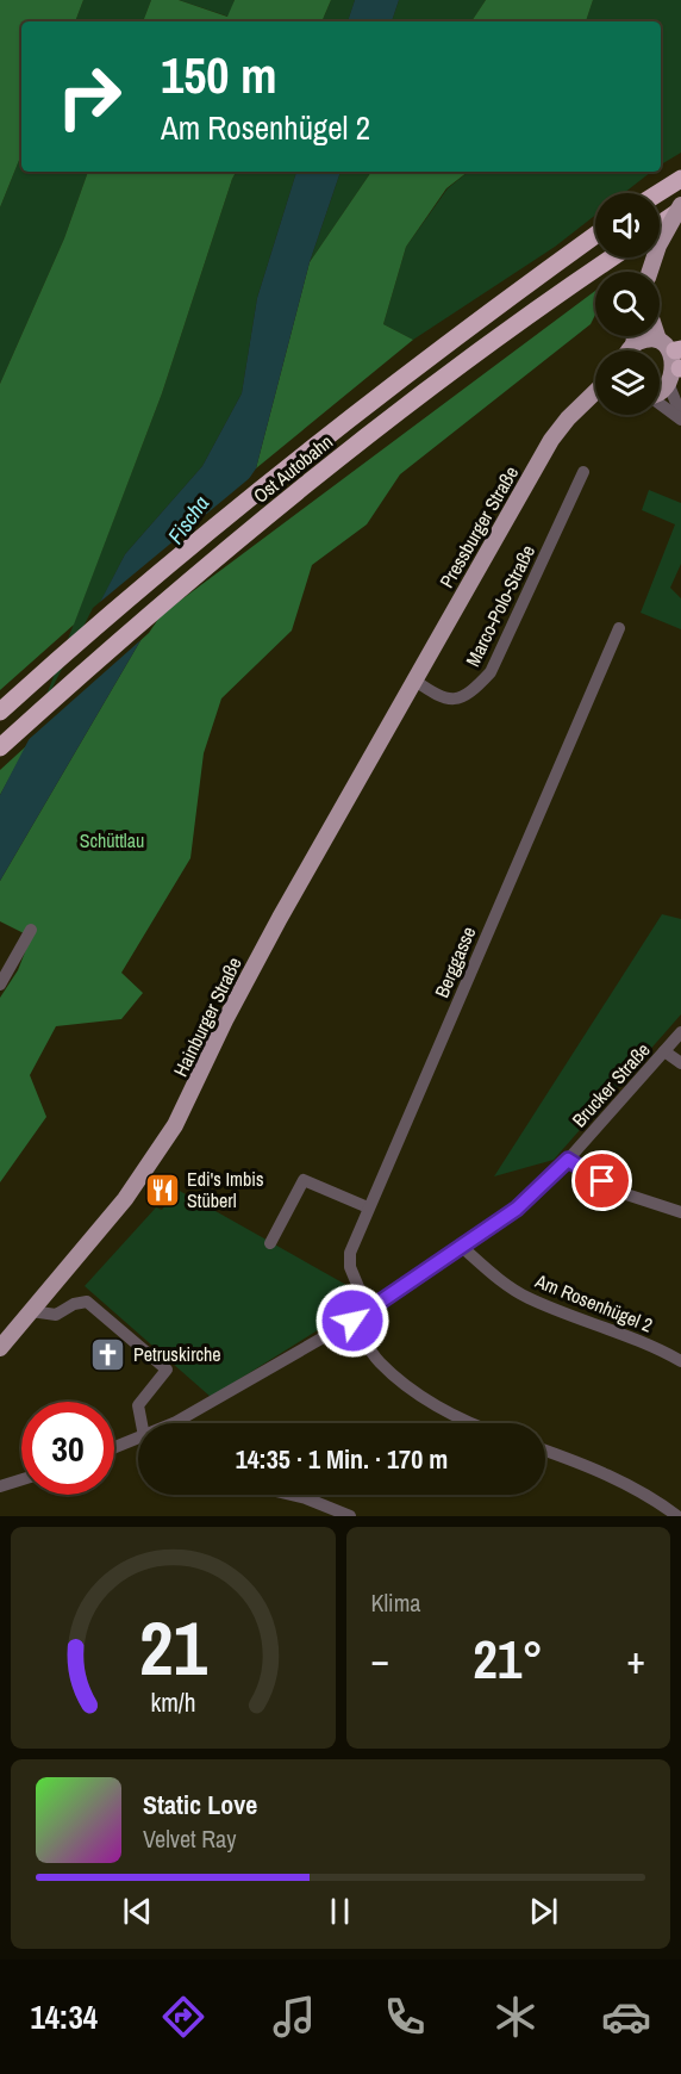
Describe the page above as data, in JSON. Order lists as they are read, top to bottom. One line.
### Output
{"streets":{"highway":["Ost Autobahn"],"main road":["Pressburger Straße","Hainburger Straße"],"street":["Marco-Polo-Straße","Berggasse","Brucker Straße","Am Rosenhügel 2"]},"crossings":[["Pressburger Straße","Marco-Polo-Straße"],["Pressburger Straße","Hainburger Straße"],["Marco-Polo-Straße","Hainburger Straße"],["Berggasse","Brucker Straße"],["Brucker Straße","Am Rosenhügel 2"]],"water":["Fischa"],"parks":["Schüttlau"],"places":{"restaurant":["Edi's Imbis Stüberl"],"church":["Petruskirche"]},"page":{"turn":["150 m","Am Rosenhügel 2"],"limit":"30","trip":"14:35 · 1 Min. · 170 m","tile":"Klima","heat":["−","21°","+"],"song":["Static Love","Velvet Ray"],"tabs":"14:34","gauge":["21","km/h"]}}
